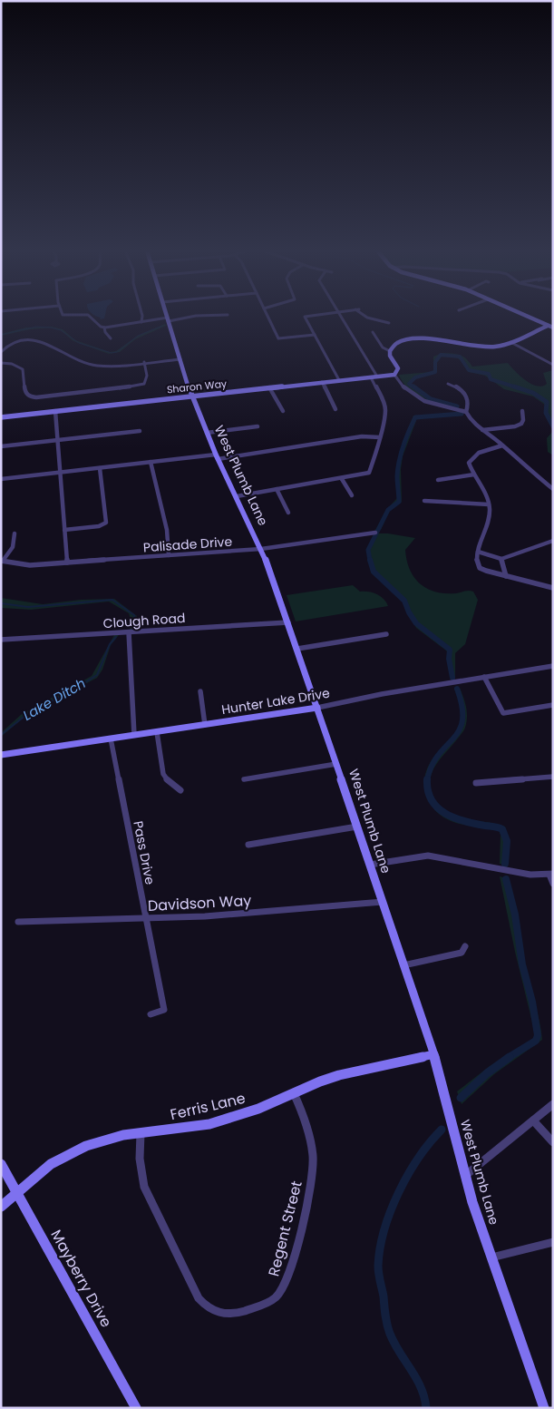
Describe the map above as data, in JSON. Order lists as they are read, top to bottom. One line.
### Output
{"streets":{"street":["Sharon Way","West Plumb Lane","Palisade Drive","Clough Road","Hunter Lake Drive","Pass Drive","Davidson Way","Ferris Lane","Regent Street","Mayberry Drive"]},"crossings":[["Sharon Way","West Plumb Lane"],["West Plumb Lane","Palisade Drive"],["West Plumb Lane","Clough Road"],["West Plumb Lane","Hunter Lake Drive"],["West Plumb Lane","Davidson Way"],["West Plumb Lane","Ferris Lane"],["Hunter Lake Drive","Pass Drive"],["Pass Drive","Davidson Way"],["Ferris Lane","Regent Street"],["Ferris Lane","Mayberry Drive"]],"water":["Lake Ditch"]}
